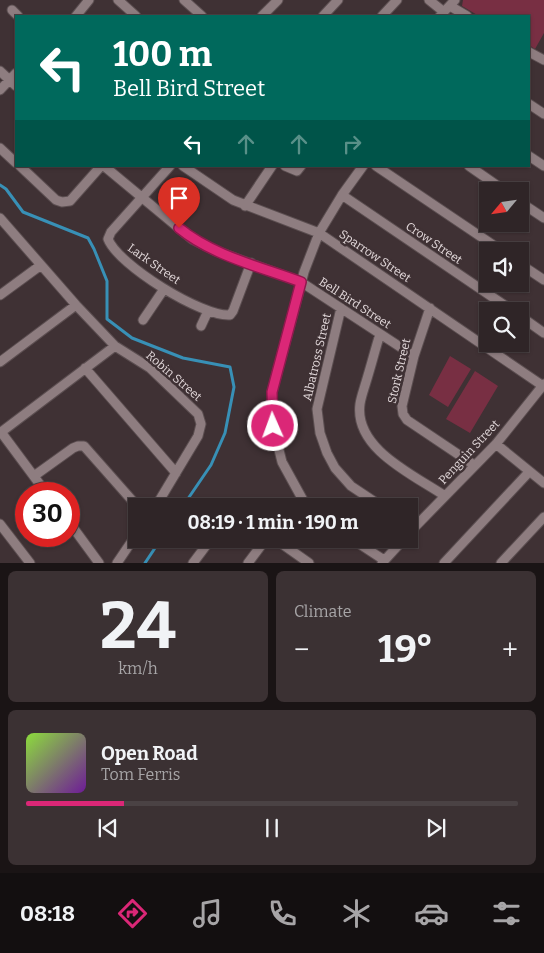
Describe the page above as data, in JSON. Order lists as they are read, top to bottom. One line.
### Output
{"streets":{"street":["Crow Street","Sparrow Street","Lark Street","Bell Bird Street","Albatross Street","Stork Street","Robin Street","Penguin Street"]},"crossings":[["Sparrow Street","Stork Street"],["Sparrow Street","Penguin Street"],["Lark Street","Bell Bird Street"],["Bell Bird Street","Albatross Street"],["Bell Bird Street","Stork Street"],["Stork Street","Penguin Street"]],"north":"bottom left","page":{"turn":["100 m","Bell Bird Street"],"limit":"30","trip":"08:19 · 1 min · 190 m","tile":[["24","km/h"],"Climate"],"heat":["−","19°","+"],"song":["Open Road","Tom Ferris"],"tabs":"08:18"}}
